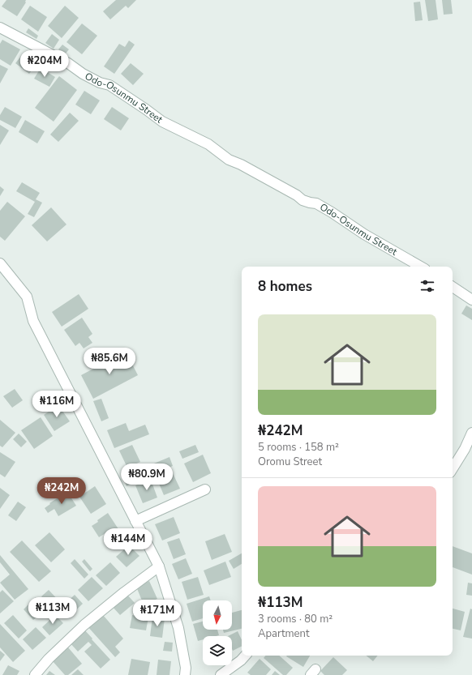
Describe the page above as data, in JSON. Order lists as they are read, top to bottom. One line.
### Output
{"streets":{"street":["Odo-Osunmu Street"]},"north":"bottom","page":{"price":["₦204M","₦85.6M","₦116M","₦80.9M","₦242M","₦144M","₦113M","₦171M"],"heading":"8 homes","list":[{"name":"₦242M","note":"5 rooms · 158 m² · Oromu Street"},{"name":"₦113M","note":"3 rooms · 80 m² · Apartment"}]}}
